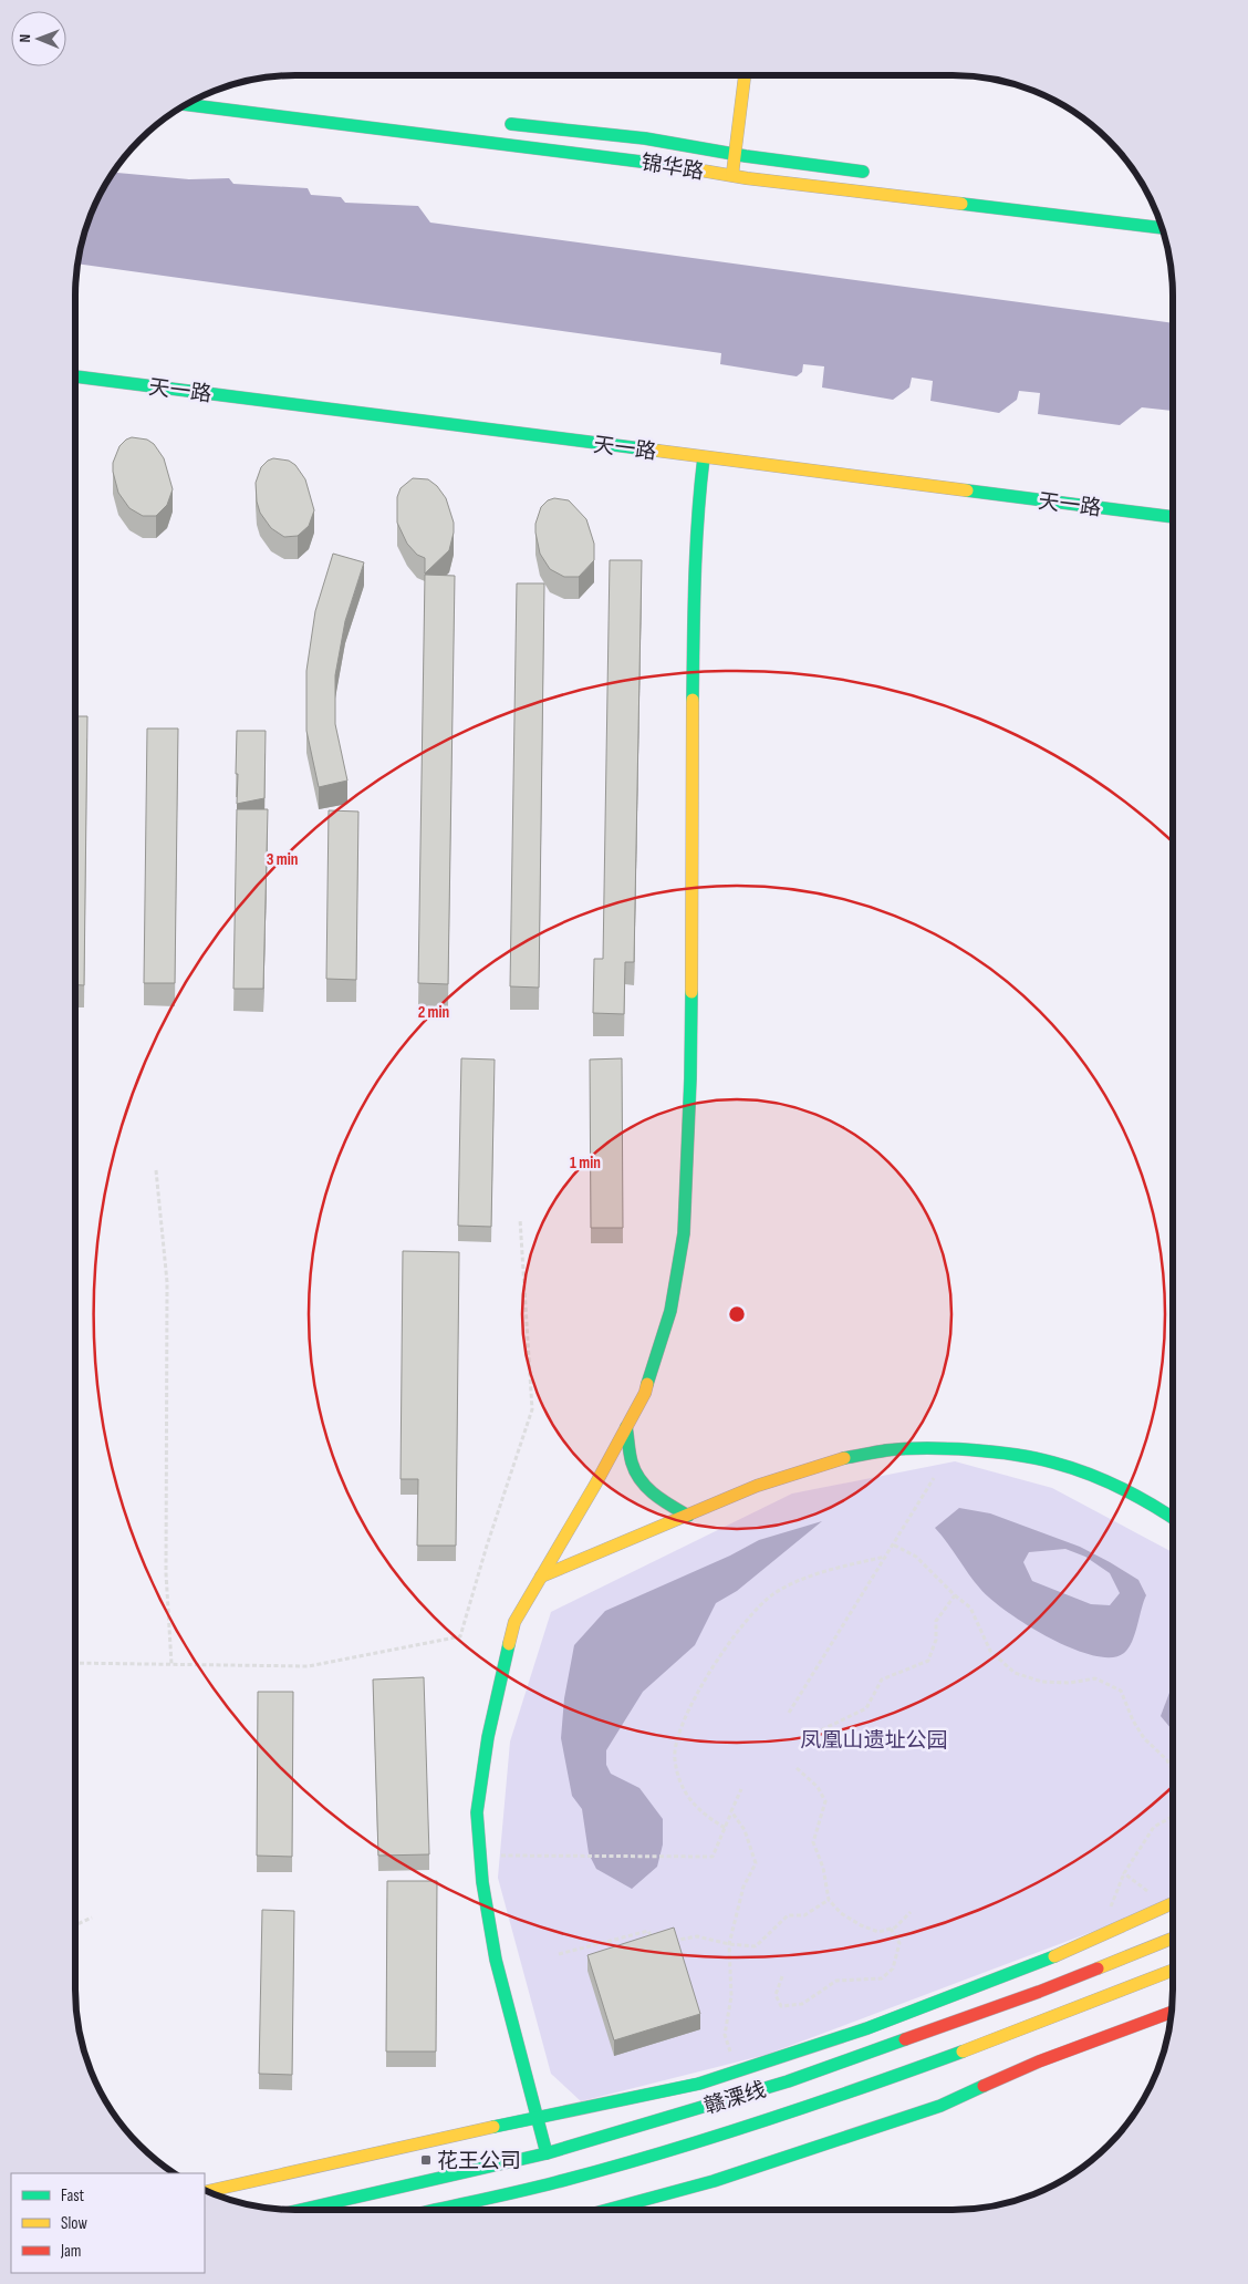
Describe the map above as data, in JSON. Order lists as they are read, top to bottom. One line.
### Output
{"streets":{"street":["锦华路","天一路","赣溧线"]},"parks":["凤凰山遗址公园"],"places":{"transit":["花王公司"]},"legend":["Fast","Slow","Jam"],"north":"left","rings":["3 min","2 min","1 min"]}
